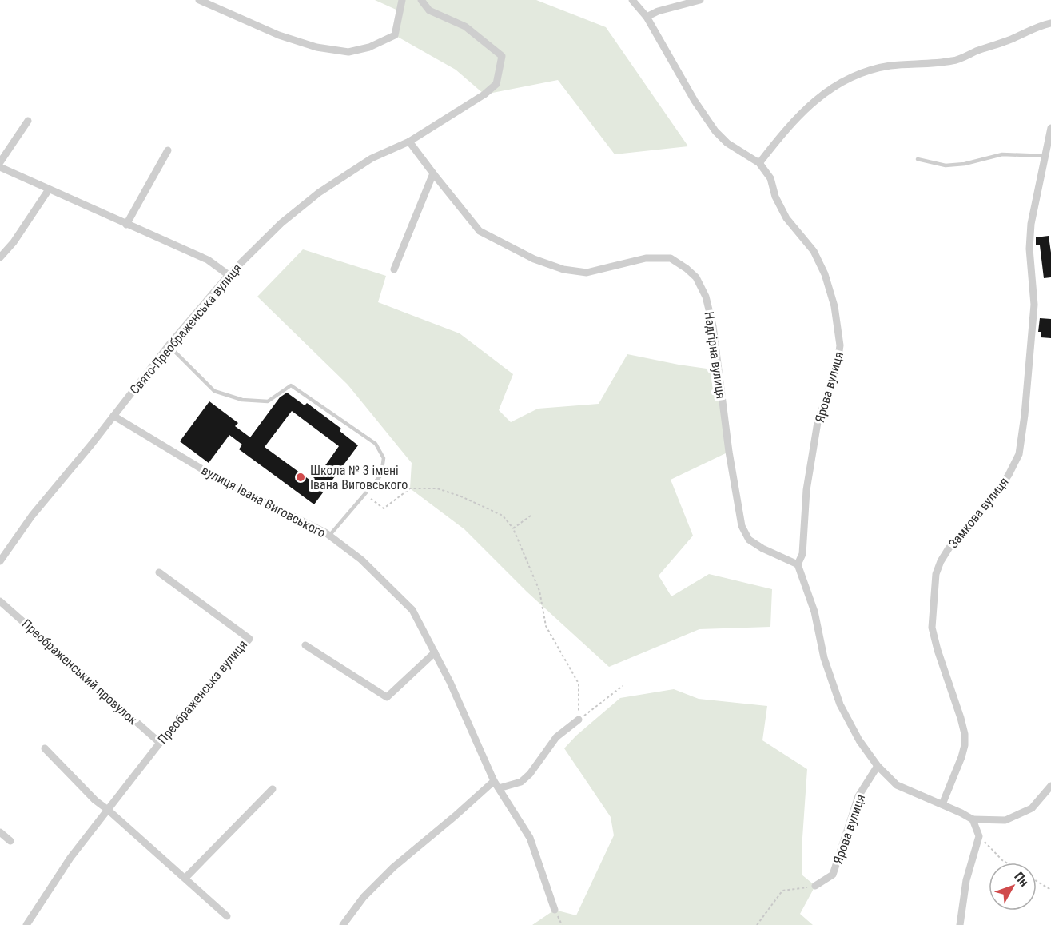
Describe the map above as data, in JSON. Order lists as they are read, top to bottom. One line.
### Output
{"streets":{"street":["Свято-Преображенська вулиця","Надгірна вулиця","Ярова вулиця","вулиця Івана Виговського","Замкова вулиця","Преображенський провулок","Преображенська вулиця"]},"crossings":[["Свято-Преображенська вулиця","Надгірна вулиця"],["Свято-Преображенська вулиця","вулиця Івана Виговського"],["Надгірна вулиця","Ярова вулиця"],["Преображенський провулок","Преображенська вулиця"]],"places":["Школа № 3 імені Івана Виговського"],"north":"top right"}
